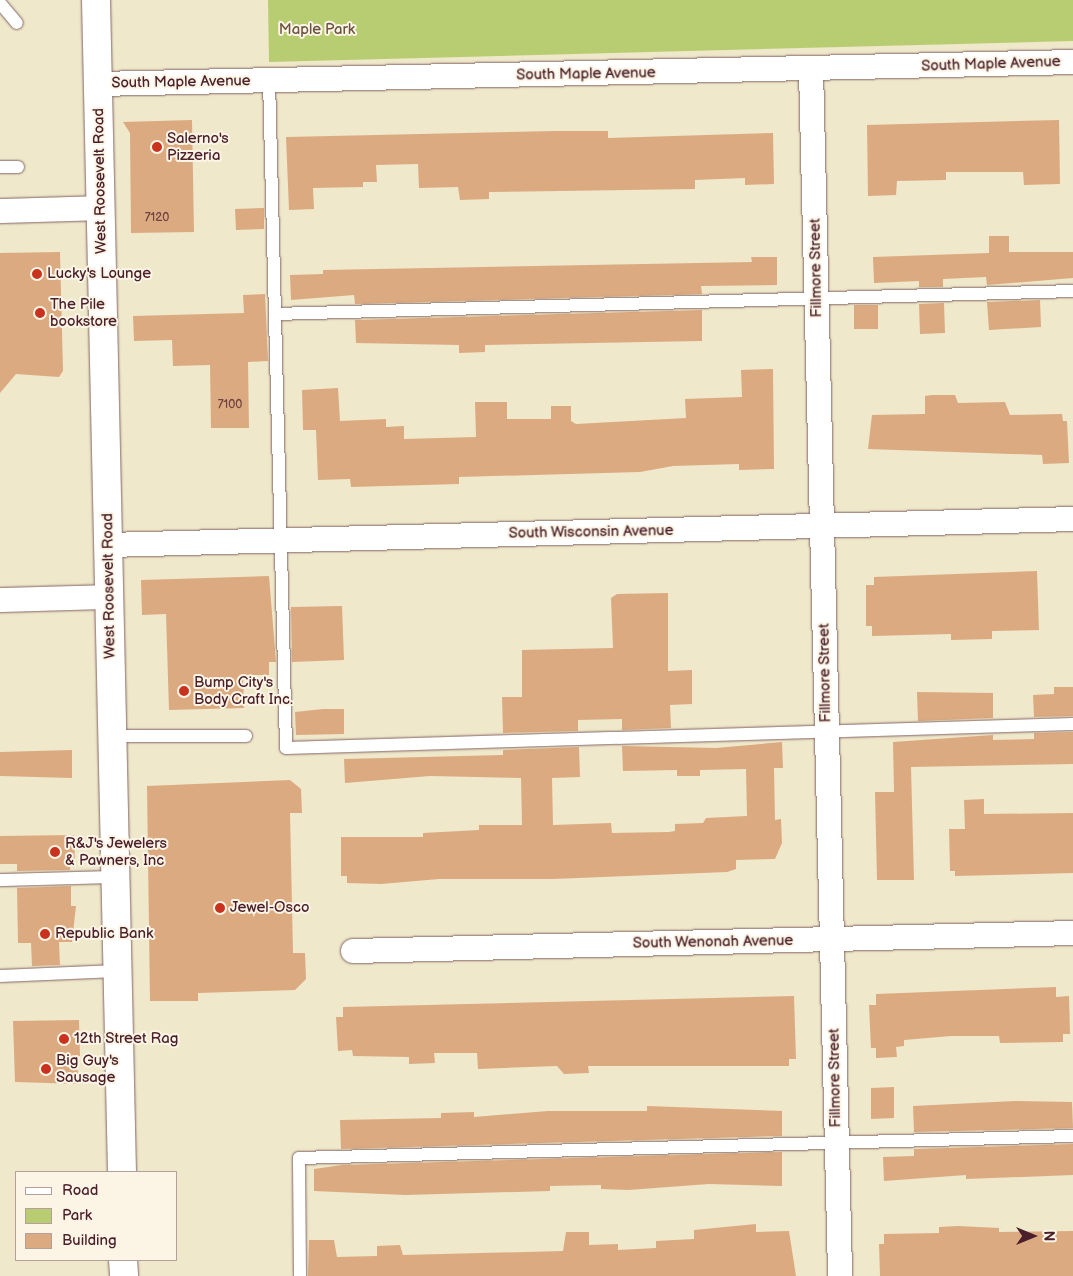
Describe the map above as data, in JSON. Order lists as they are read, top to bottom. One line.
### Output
{"streets":{"main road":["West Roosevelt Road"],"street":["South Maple Avenue","Fillmore Street","South Wisconsin Avenue","South Wenonah Avenue"]},"crossings":[["South Maple Avenue","West Roosevelt Road"],["South Maple Avenue","Fillmore Street"],["West Roosevelt Road","South Wisconsin Avenue"],["Fillmore Street","South Wisconsin Avenue"],["Fillmore Street","South Wenonah Avenue"]],"parks":["Maple Park"],"places":["Salerno's Pizzeria","Lucky's Lounge","The Pile bookstore","Bump City's Body Craft Inc.","R&J's Jewelers & Pawners, Inc","Jewel-Osco","Republic Bank","12th Street Rag","Big Guy's Sausage"],"house_numbers":["7120","7100"],"legend":["Road","Park","Building"],"north":"right"}
